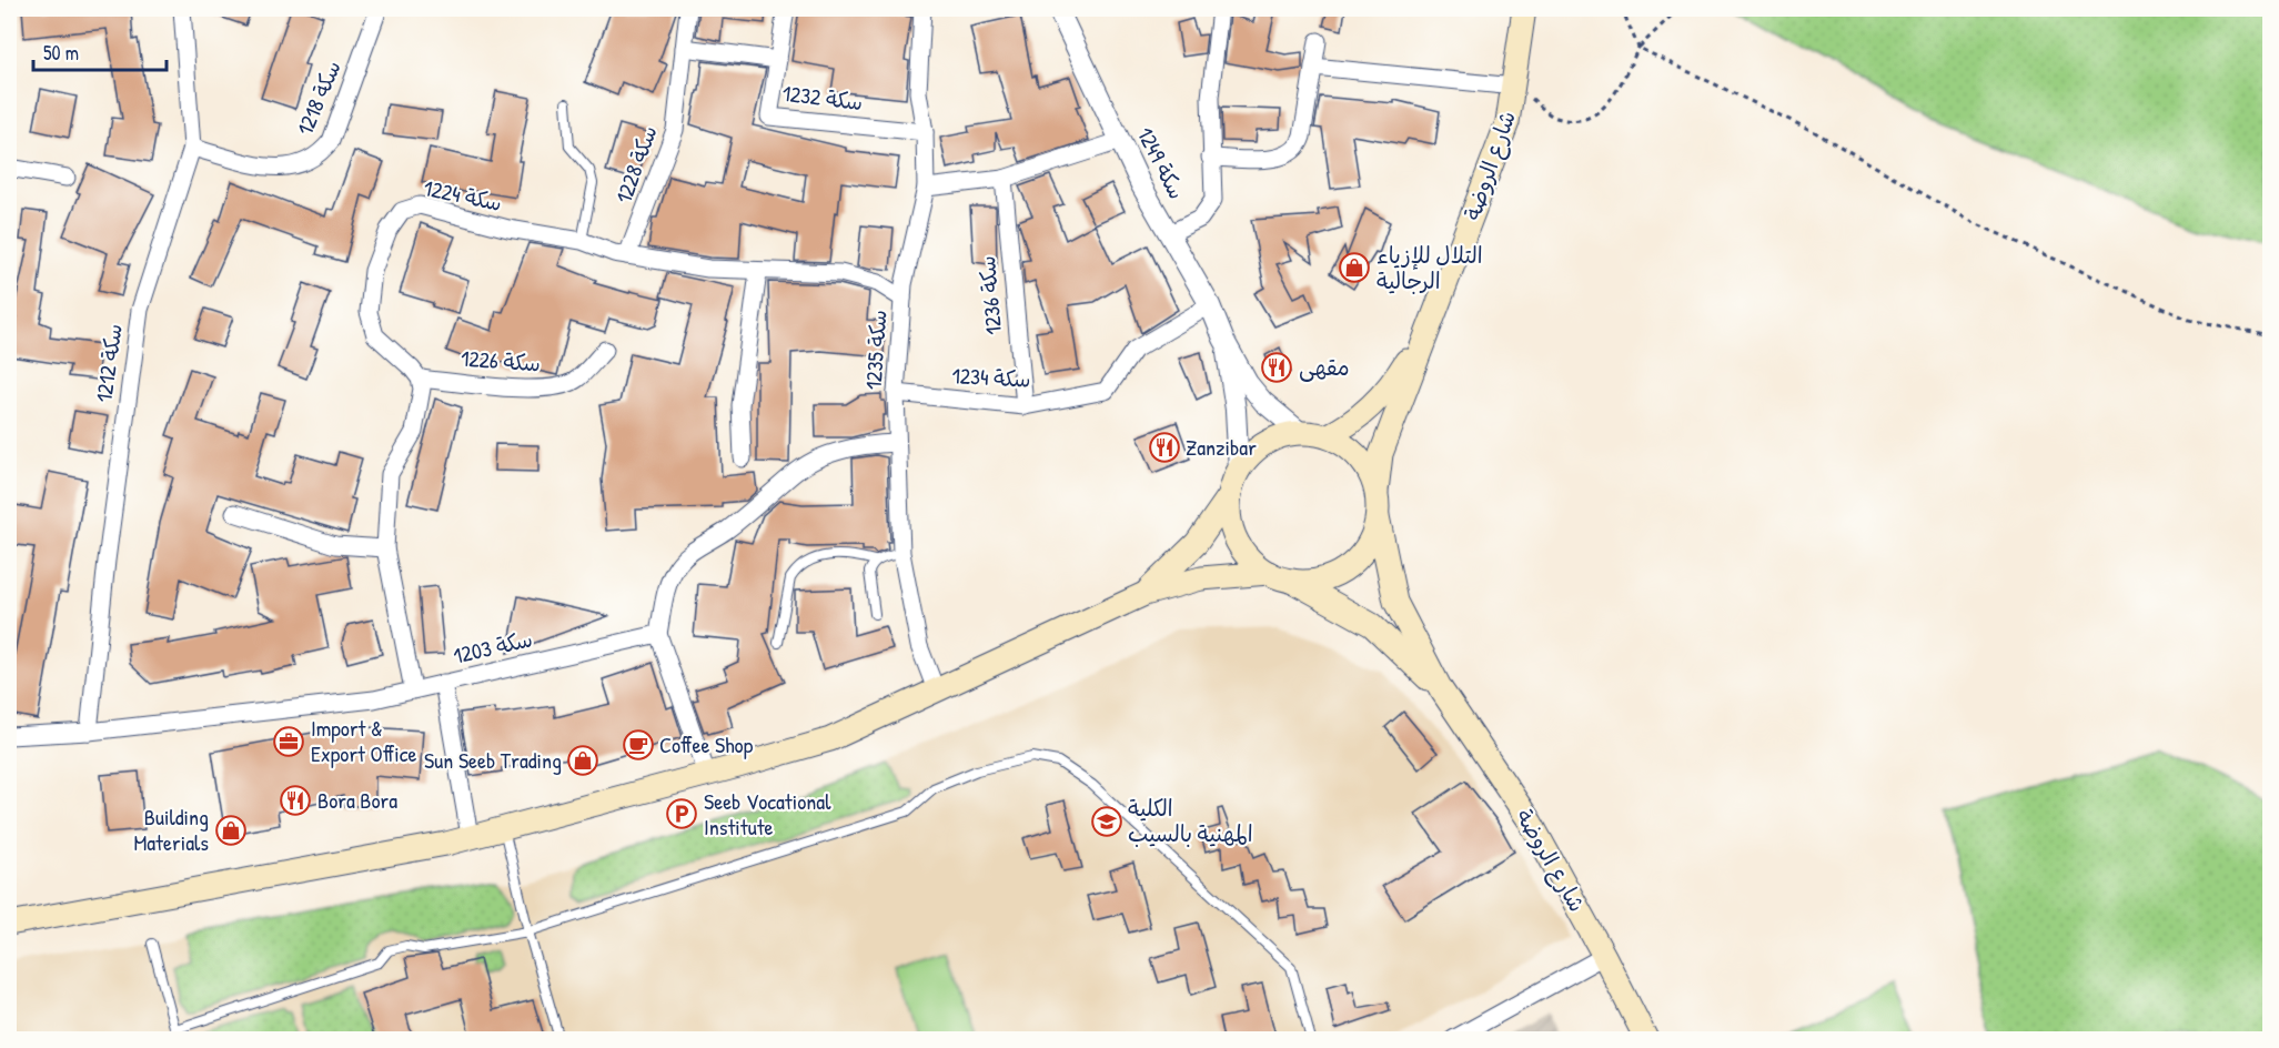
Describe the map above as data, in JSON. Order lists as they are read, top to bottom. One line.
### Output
{"streets":{"main road":["شارع الروضة"],"street":["سكة 1218","سكة 1232","سكة 1249","سكة 1228","سكة 1224","سكة 1236","سكة 1235","سكة 1226","سكة 1212","سكة 1234","سكة 1203"]},"crossings":[["سكة 1218","سكة 1212"],["سكة 1232","سكة 1228"],["سكة 1232","سكة 1235"],["سكة 1249","شارع الروضة"],["سكة 1249","سكة 1234"],["سكة 1228","سكة 1224"],["سكة 1224","سكة 1235"],["سكة 1224","سكة 1226"],["سكة 1236","سكة 1234"],["سكة 1235","سكة 1234"],["سكة 1212","سكة 1203"]],"places":{"shop":["التلال للإزياء الرجالية","Sun Seeb Trading","Building Materials"],"restaurant":["مقهى","Zanzibar","Bora Bora"],"office":["Import & Export Office"],"cafe":["Coffee Shop"],"parking":["Seeb Vocational Institute"],"school or university":["الكلية المهنية بالسيب"]},"scale_bar":"50 m"}
